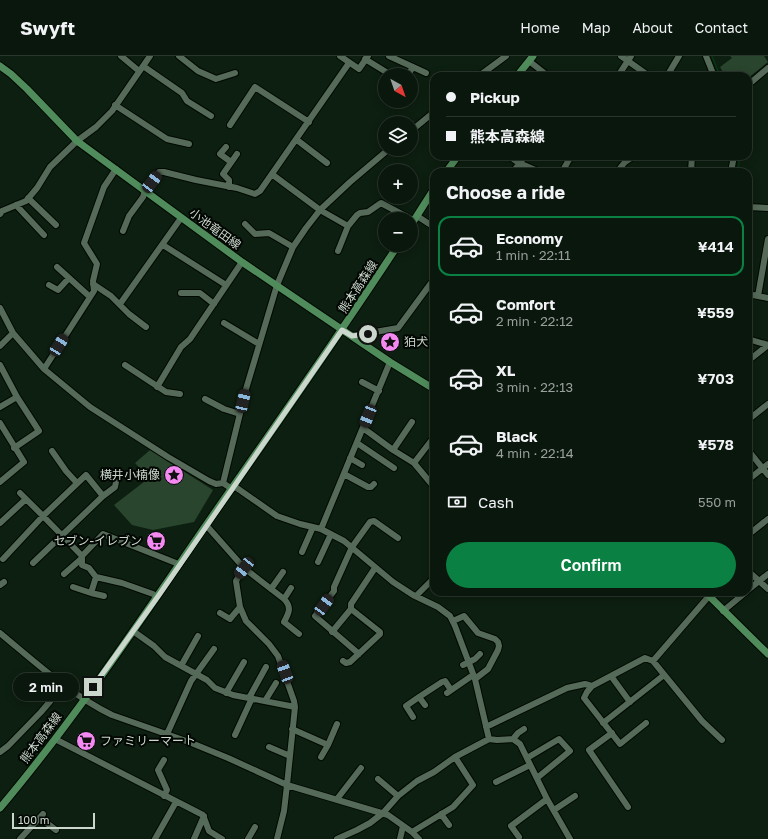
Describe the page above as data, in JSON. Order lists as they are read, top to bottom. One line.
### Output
{"streets":{"main road":["小池竜田線","熊本高森線"]},"crossings":[["小池竜田線","熊本高森線"]],"places":{"place":["狛犬","横井小楠像"],"supermarket":["セブン-イレブン","ファミリーマート"]},"scale_bar":"100 m","north":"bottom right","page":{"header":"Swyft","nav":["Home","Map","About","Contact"],"map_buttons":["+","−"],"banner":["Pickup","熊本高森線"],"heading":"Choose a ride","list":[{"name":"Economy","note":"1 min · 22:11","value":"¥414"},{"name":"Comfort","note":"2 min · 22:12","value":"¥559"},{"name":"XL","note":"3 min · 22:13","value":"¥703"},{"name":"Black","note":"4 min · 22:14","value":"¥578"}],"pay":["Cash","550 m"],"buttons":"Confirm","bubble":"2 min","scale":"100 m"}}
